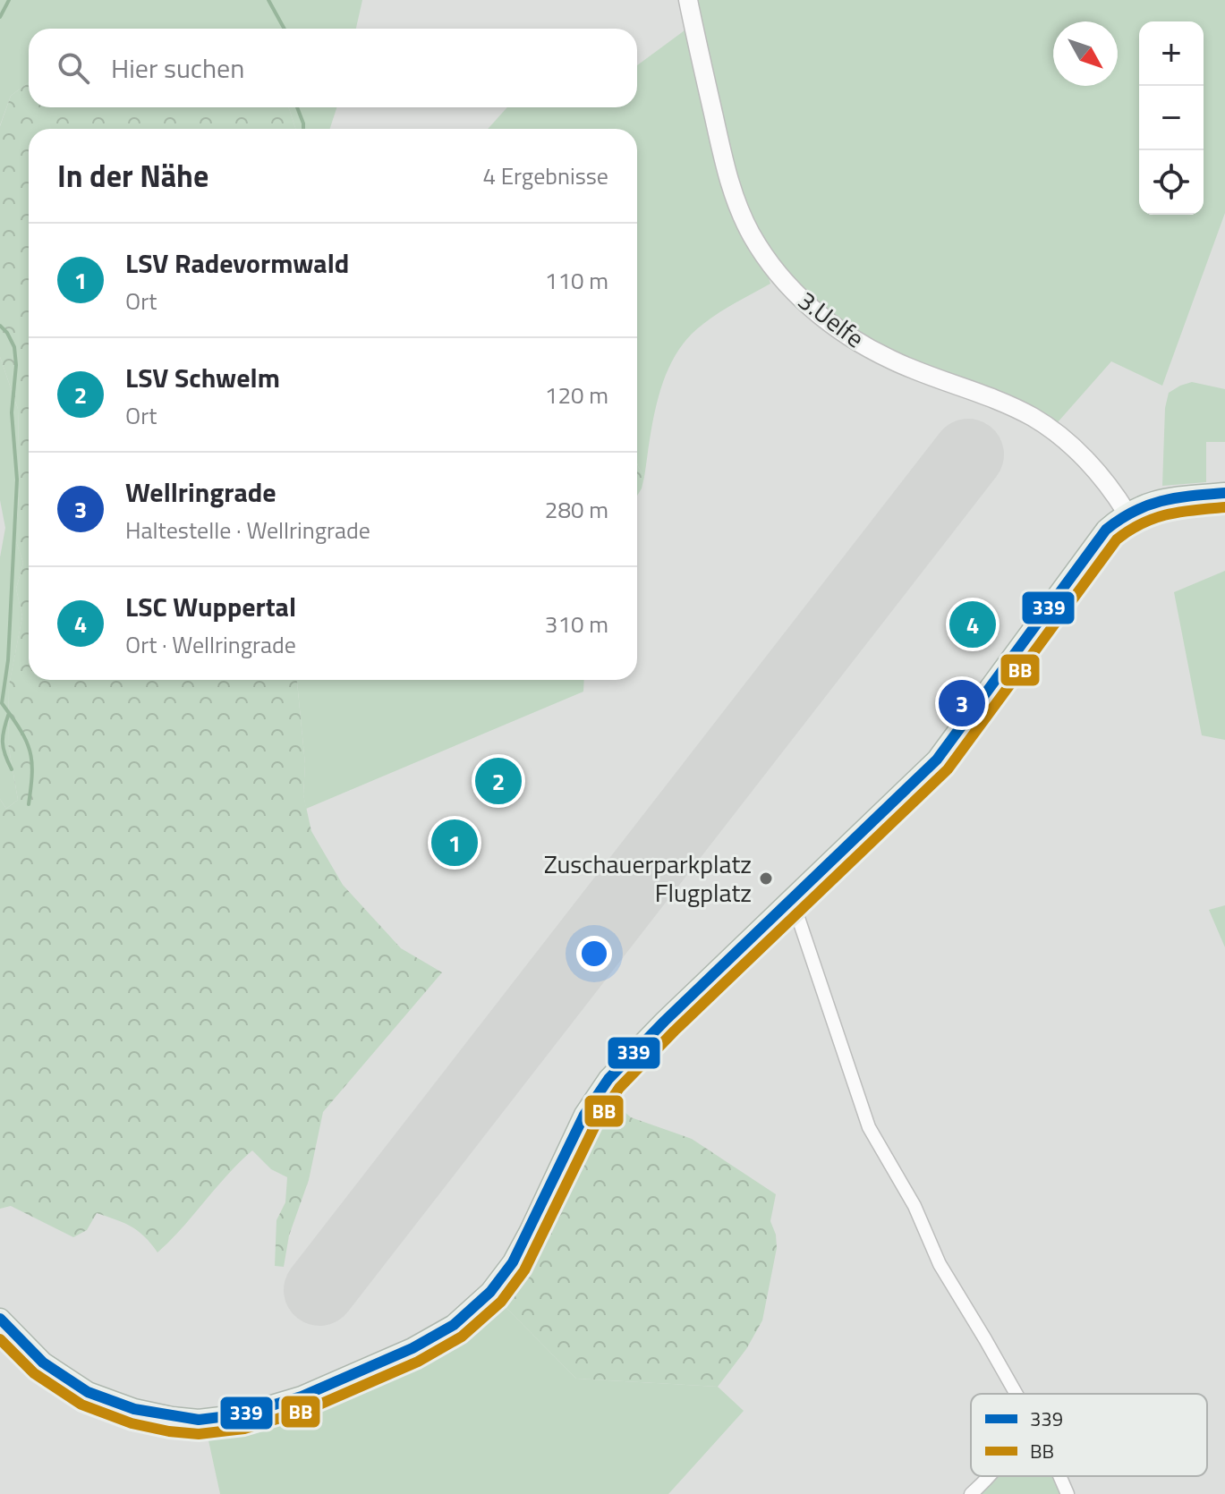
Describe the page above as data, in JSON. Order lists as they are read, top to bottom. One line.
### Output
{"streets":{"street":["3.Uelfe"]},"places":["Zuschauerparkplatz Flugplatz"],"lines":["transit line 339","transit line BB"],"legend":["339","BB"],"north":"bottom right","page":{"map_buttons":["+","−"],"search":"Hier suchen","heading":["In der Nähe","4 Ergebnisse"],"list":[{"mark":"1","name":"LSV Radevormwald","note":"Ort","value":"110 m"},{"mark":"2","name":"LSV Schwelm","note":"Ort","value":"120 m"},{"mark":"3","name":"Wellringrade","note":"Haltestelle · Wellringrade","value":"280 m"},{"mark":"4","name":"LSC Wuppertal","note":"Ort · Wellringrade","value":"310 m"}],"pins":["4","3","2","1"]}}
